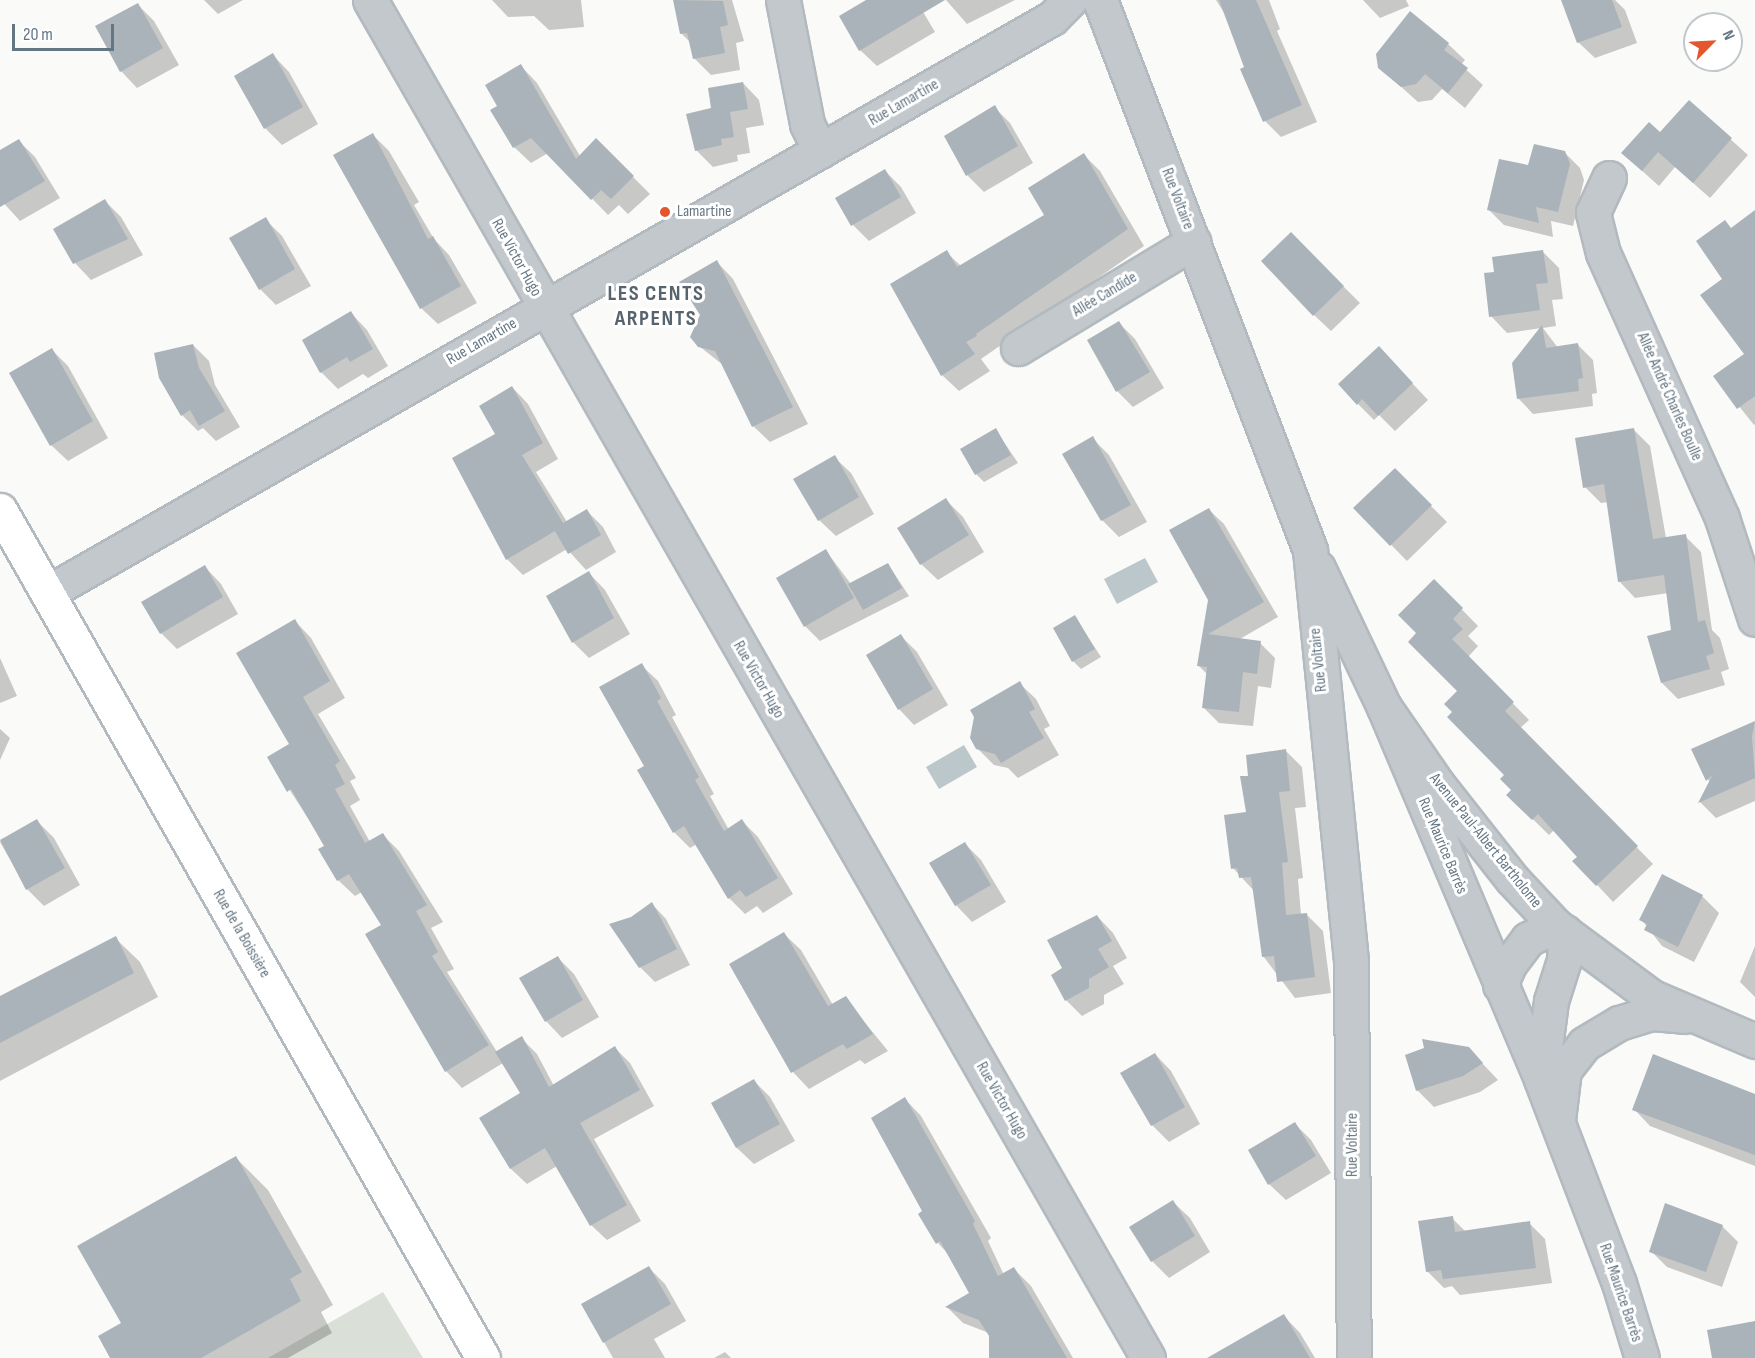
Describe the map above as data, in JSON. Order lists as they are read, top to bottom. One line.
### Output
{"streets":{"main road":["Rue de la Boissière"],"street":["Rue Lamartine","Rue Voltaire","Rue Victor Hugo","Allée Candide","Allée André Charles Boulle","Avenue Paul-Albert Bartholome","Rue Maurice Barrès"]},"crossings":[["Rue Lamartine","Rue Victor Hugo"],["Rue Lamartine","Rue de la Boissière"],["Rue Voltaire","Allée Candide"],["Rue Voltaire","Avenue Paul-Albert Bartholome"],["Avenue Paul-Albert Bartholome","Rue Maurice Barrès"]],"districts":["LES CENTS ARPENTS"],"places":["Lamartine"],"scale_bar":"20 m","north":"top right"}
